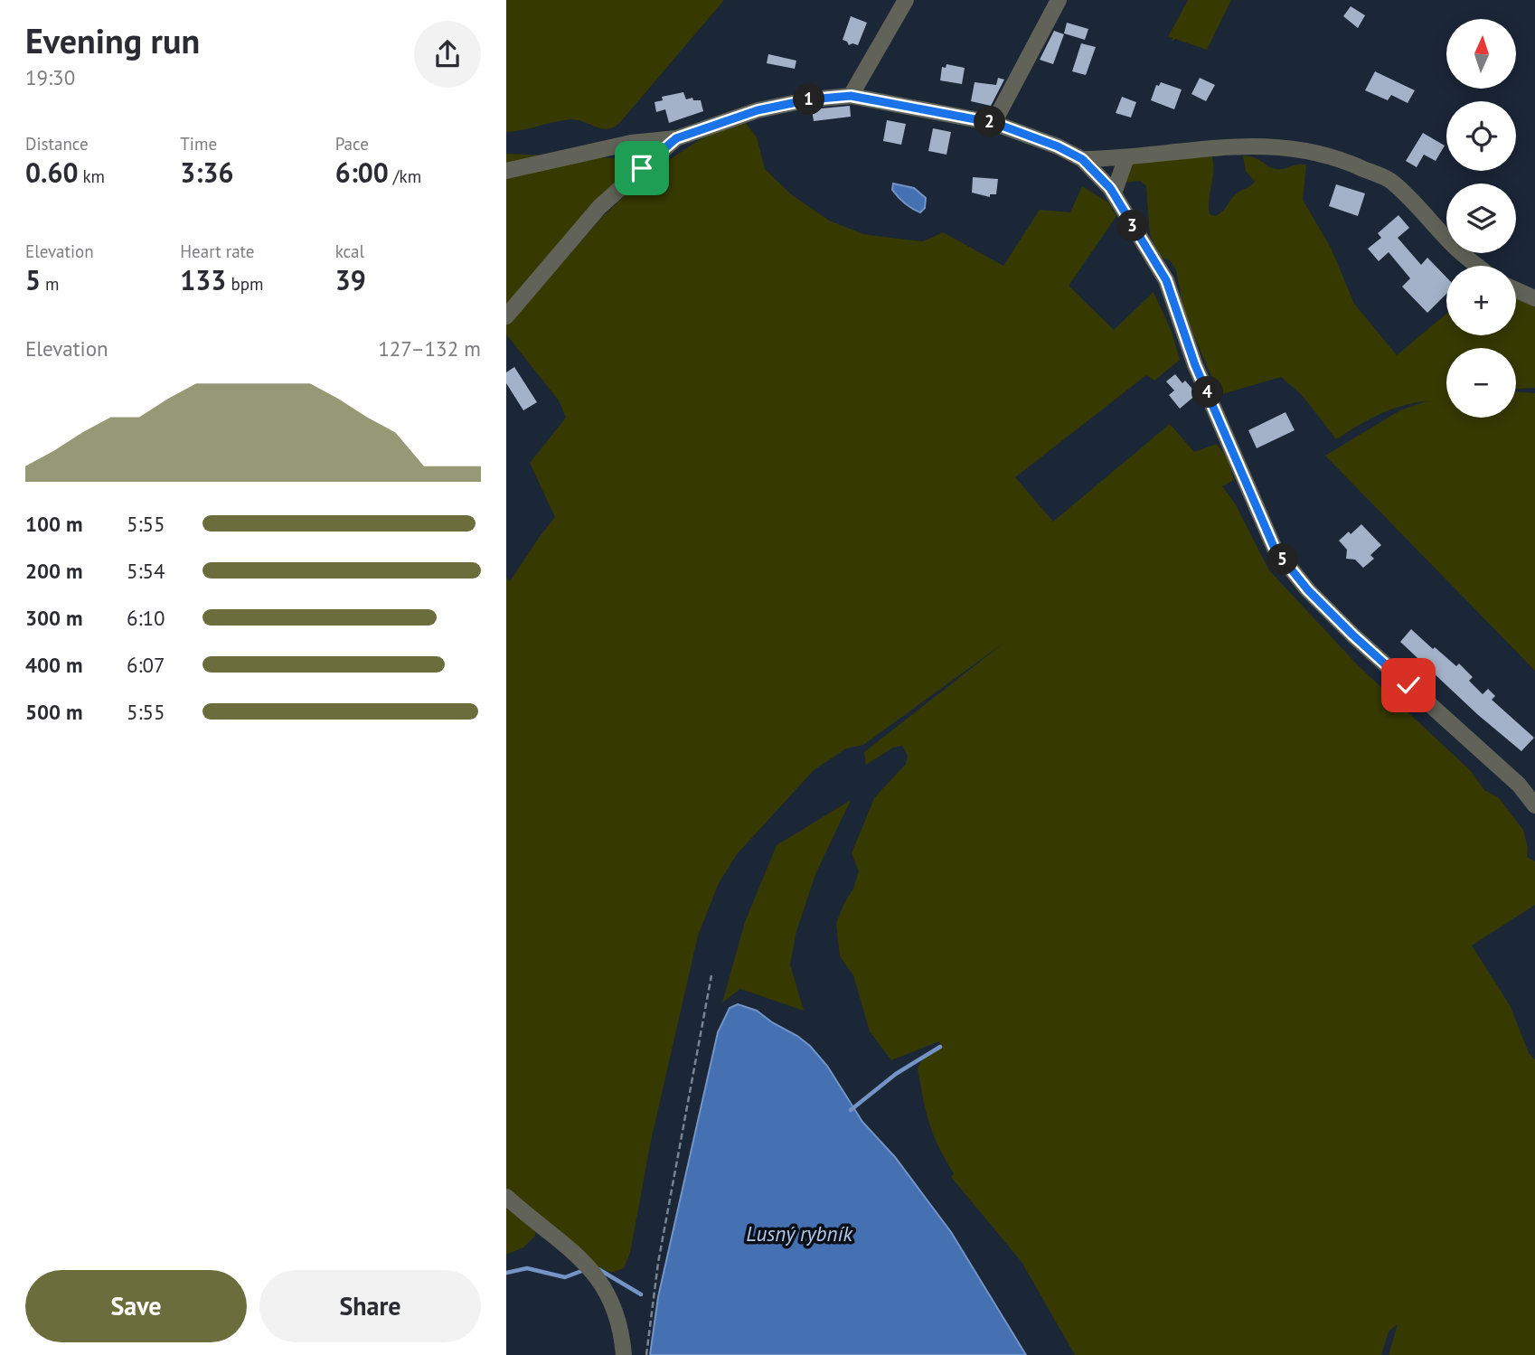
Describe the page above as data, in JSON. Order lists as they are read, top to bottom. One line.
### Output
{"water":["Lusný rybník"],"north":"top","page":{"heading":["Evening run","19:30"],"map_buttons":["+","−"],"pins":["1","2","3","4","5"],"stats":[["Distance","0.60 km"],["Time","3:36"],["Pace","6:00 /km"],["Elevation","5 m"],["Heart rate","133 bpm"],["kcal","39"]],"chart":["Elevation","127–132 m"],"list":[{"name":"100 m","note":"5:55"},{"name":"200 m","note":"5:54"},{"name":"300 m","note":"6:10"},{"name":"400 m","note":"6:07"},{"name":"500 m","note":"5:55"}],"buttons":["Save","Share"]}}
